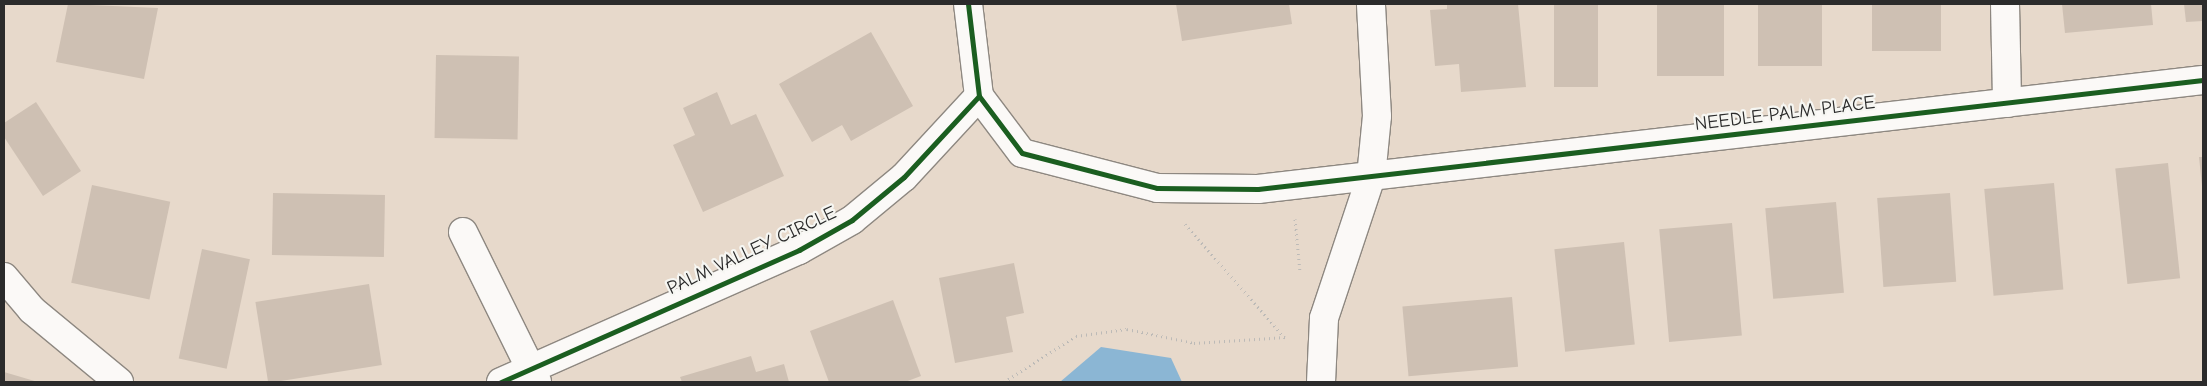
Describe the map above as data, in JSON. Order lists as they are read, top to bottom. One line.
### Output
{"streets":{"street":["NEEDLE PALM PLACE","PALM VALLEY CIRCLE"]},"crossings":[["NEEDLE PALM PLACE","PALM VALLEY CIRCLE"]]}
